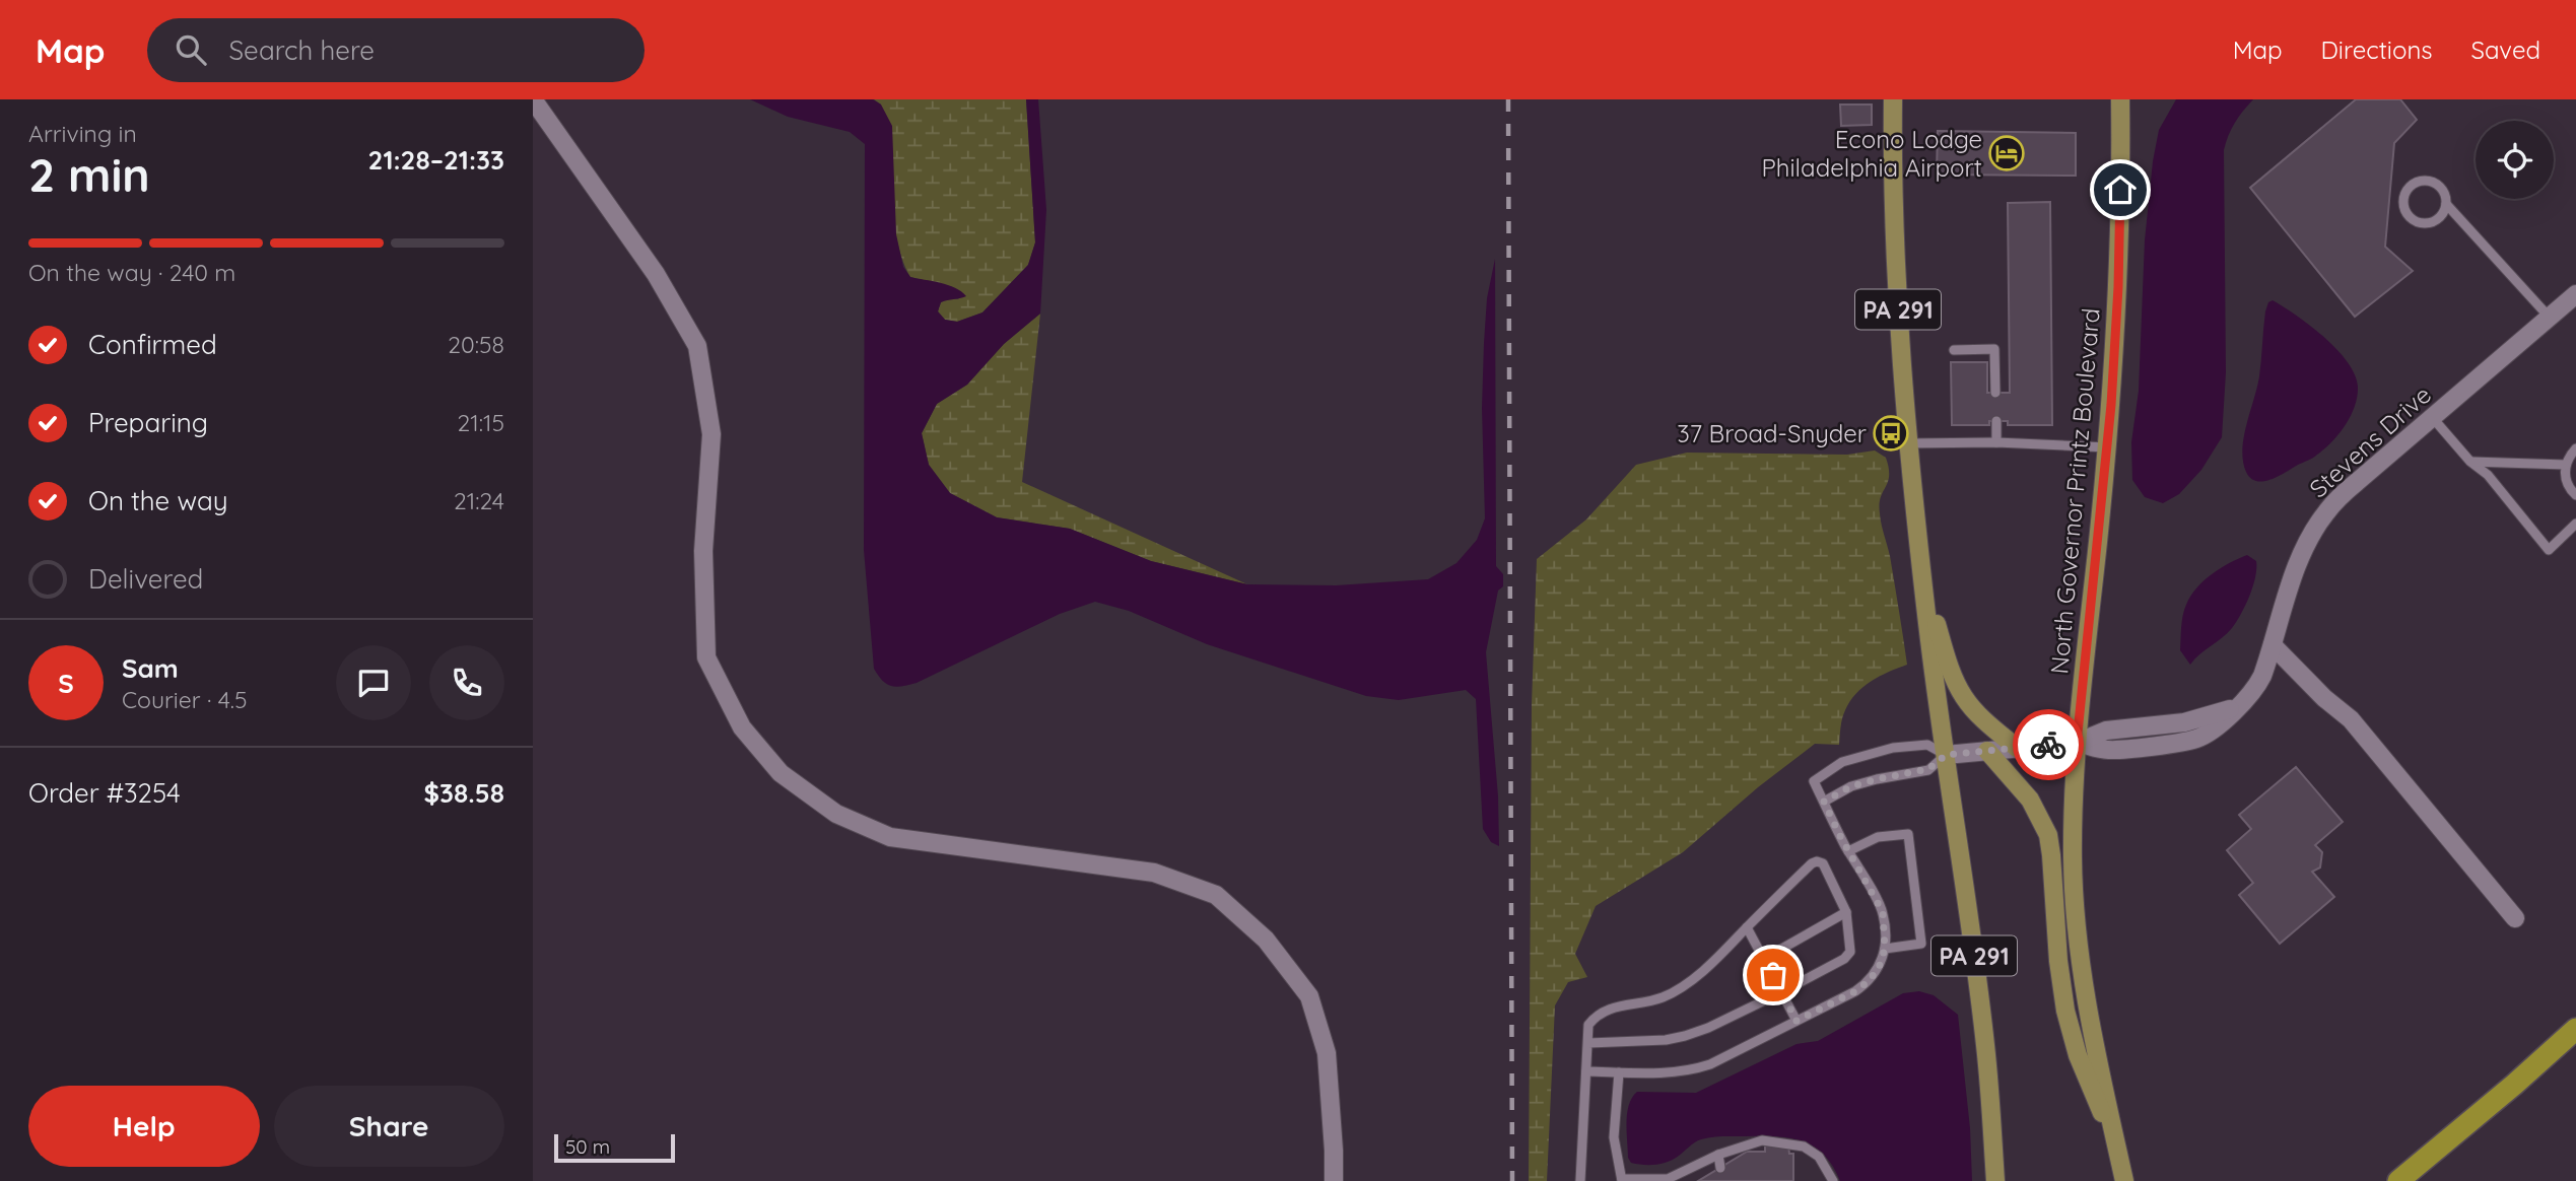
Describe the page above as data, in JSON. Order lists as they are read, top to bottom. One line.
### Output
{"streets":{"main road":["PA 291","North Governor Printz Boulevard"],"street":["Stevens Drive"]},"crossings":[["PA 291","Stevens Drive"],["Stevens Drive","North Governor Printz Boulevard"]],"places":{"hotel":["Econo Lodge Philadelphia Airport"],"bus stop":["37 Broad-Snyder"]},"scale_bar":"50 m","page":{"header":"Map","search":"Search here","nav":["Map","Directions","Saved"],"heading":["2 min","Arriving in","21:28–21:33"],"panel":["Sam","Courier · 4.5","Order #3254","$38.58"],"bar":"On the way · 240 m","list":[["Confirmed","20:58"],["Preparing","21:15"],["On the way","21:24"],"Delivered"],"round":"S","buttons":["Help","Share"],"scale":"50 m"}}
